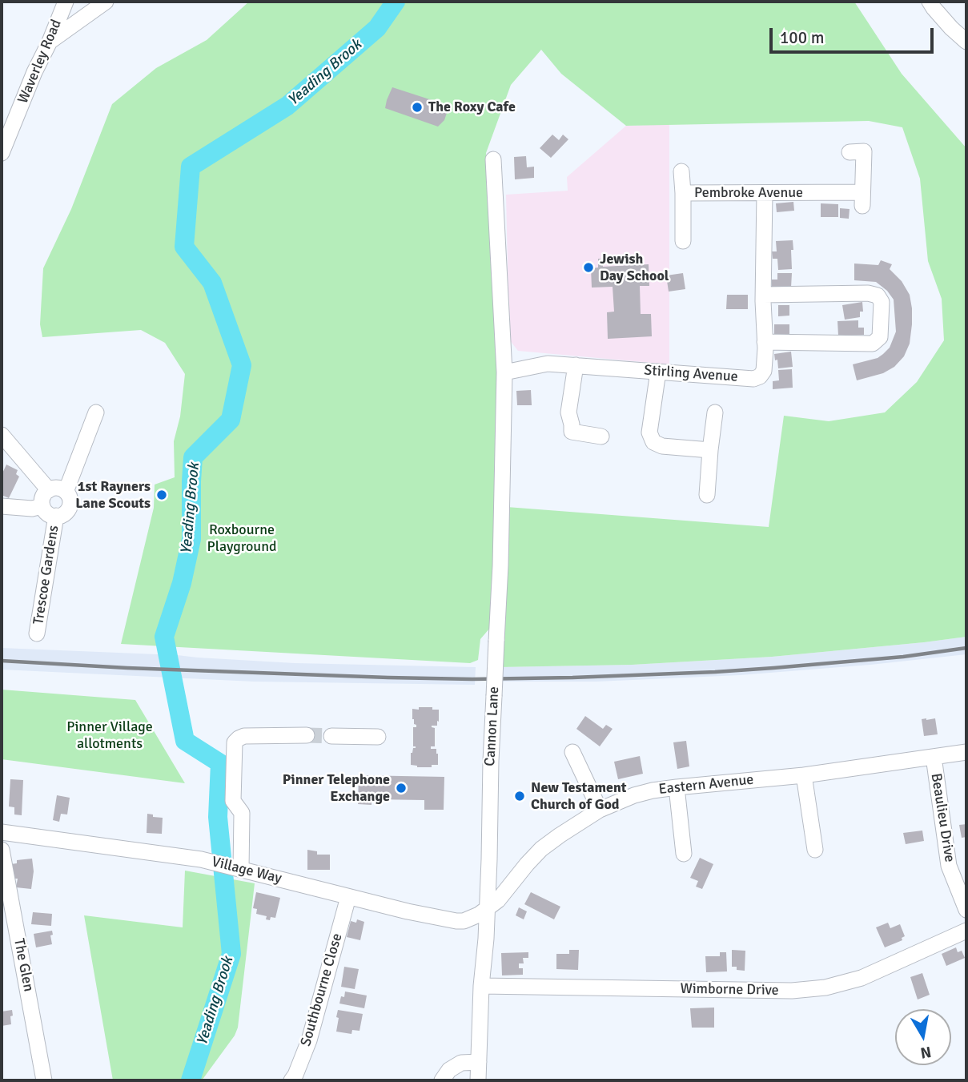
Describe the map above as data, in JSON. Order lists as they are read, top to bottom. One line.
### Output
{"streets":{"street":["Waverley Road","Pembroke Avenue","Stirling Avenue","Trescoe Gardens","Cannon Lane","Eastern Avenue","Beaulieu Drive","Village Way","The Glen","Southbourne Close","Wimborne Drive"]},"crossings":[["Pembroke Avenue","Stirling Avenue"],["Stirling Avenue","Cannon Lane"],["Cannon Lane","Eastern Avenue"],["Cannon Lane","Village Way"],["Cannon Lane","Wimborne Drive"],["Eastern Avenue","Beaulieu Drive"],["Eastern Avenue","Village Way"],["Village Way","Southbourne Close"]],"water":["Yeading Brook"],"parks":["Roxbourne Playground","Pinner Village allotments"],"places":["The Roxy Cafe","Jewish Day School","1st Rayners Lane Scouts","Pinner Telephone Exchange","New Testament Church of God"],"scale_bar":"100 m","north":"bottom"}
